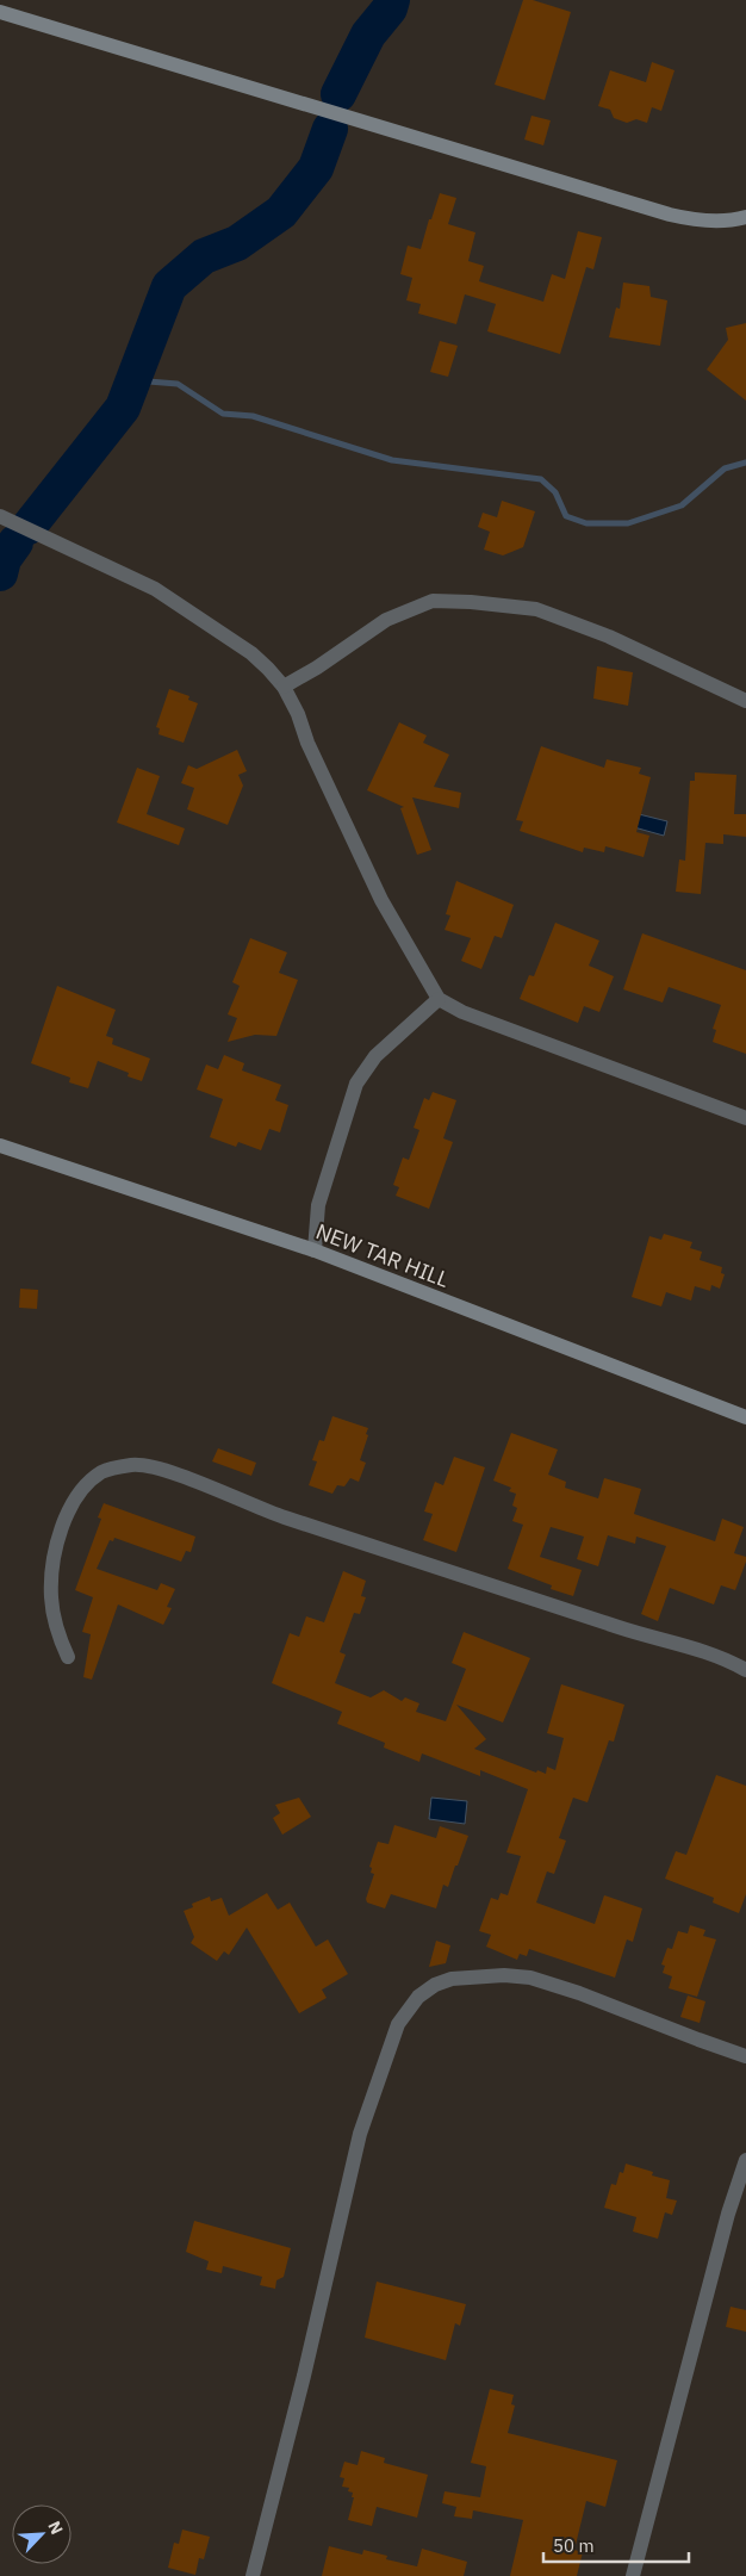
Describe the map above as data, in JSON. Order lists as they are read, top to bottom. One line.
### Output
{"streets":{"street":["NEW TAR HILL"]},"scale_bar":"50 m","north":"top right"}
